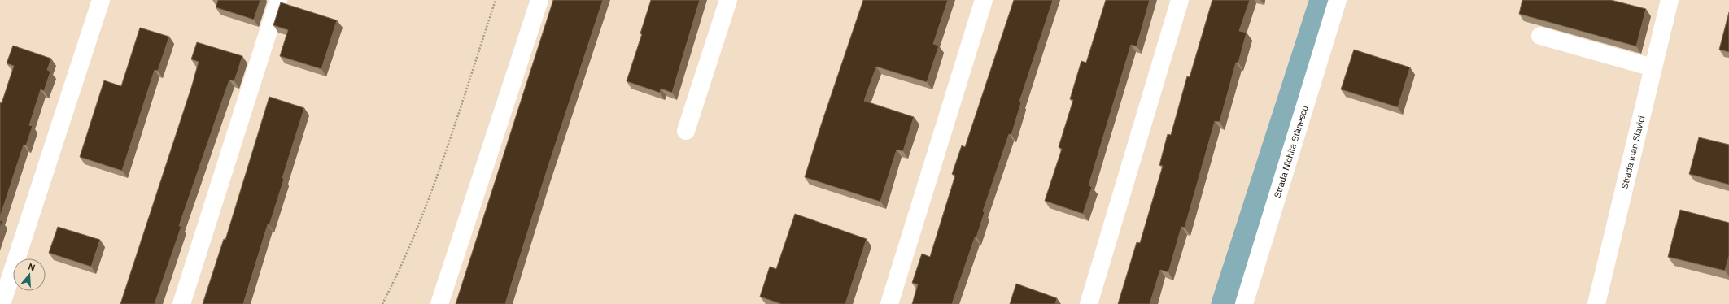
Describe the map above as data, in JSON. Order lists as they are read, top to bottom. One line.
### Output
{"streets":{"street":["Strada Nichita Stănescu","Strada Ioan Slavici"]},"north":"top"}
